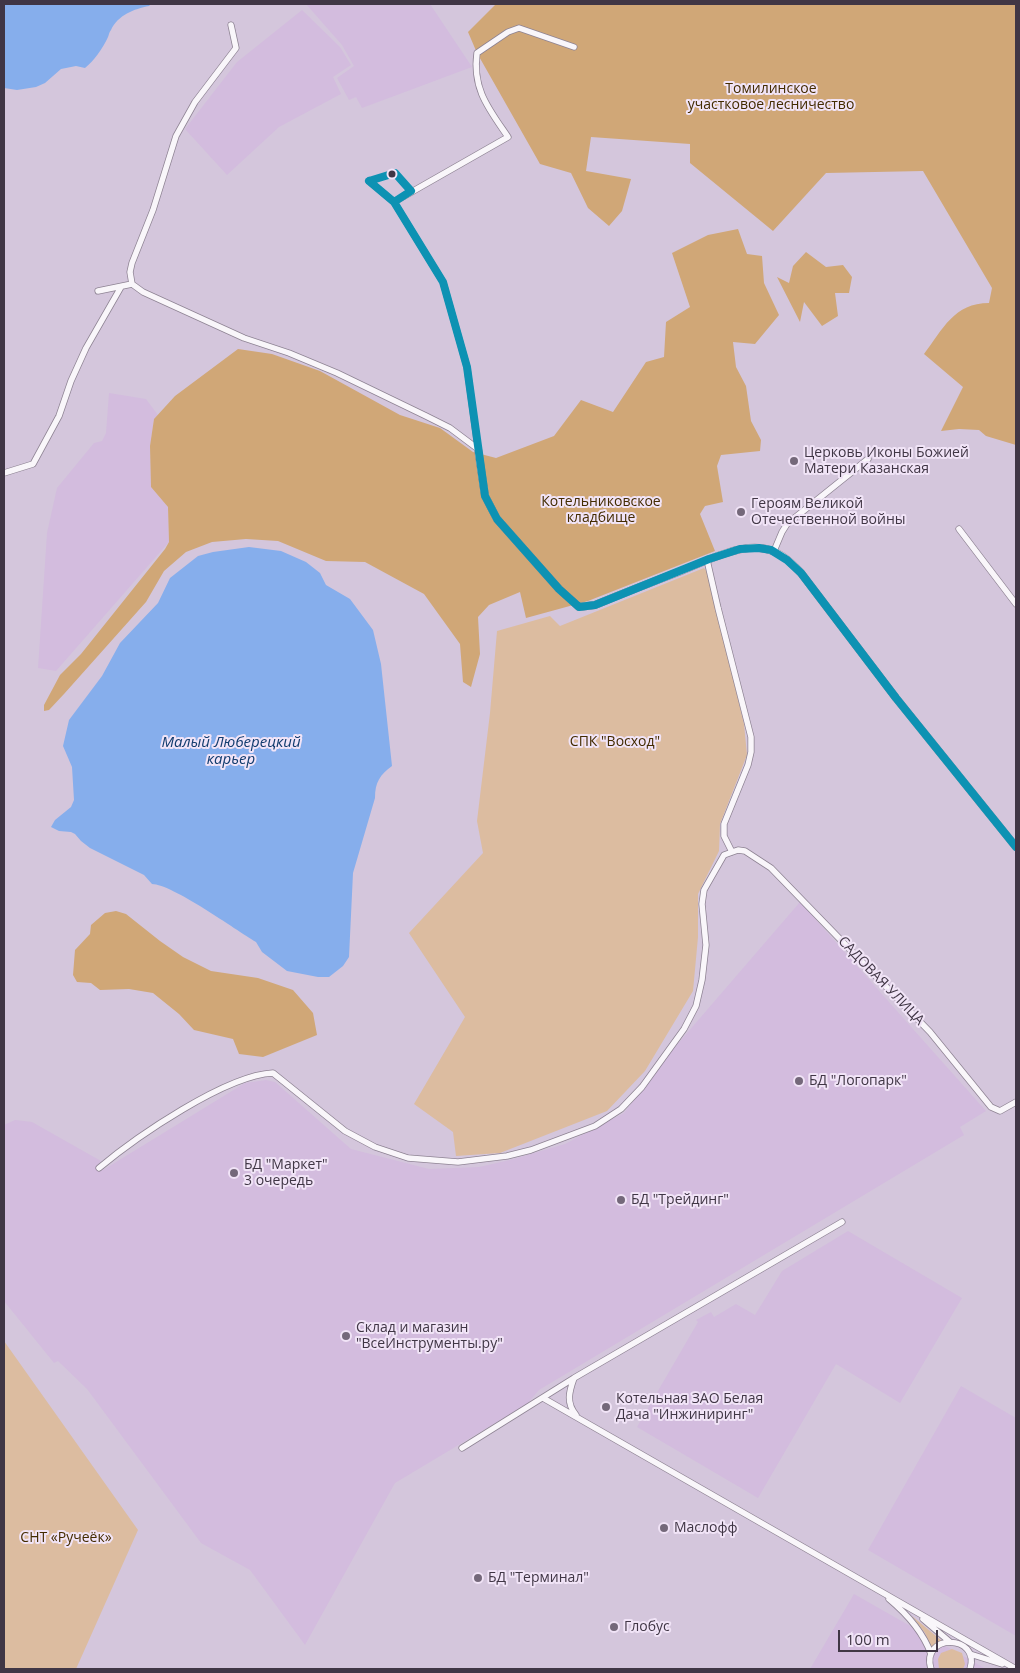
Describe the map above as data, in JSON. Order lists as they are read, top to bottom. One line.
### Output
{"streets":{"street":["САДОВАЯ УЛИЦА"]},"water":["Малый Люберецкий карьер"],"parks":["Томилинское участковое лесничество","Котельниковское кладбище","СПК \"Восход\"","СНТ «Ручеёк»"],"places":["Церковь Иконы Божией Матери Казанская","Героям Великой Отечественной войны","БД \"Логопарк\"","БД \"Маркет\" 3 очередь","БД \"Трейдинг\"","Склад и магазин \"ВсеИнструменты.ру\"","Котельная ЗАО Белая Дача \"Инжиниринг\"","Маслофф","БД \"Терминал\"","Глобус"],"scale_bar":"100 m"}
